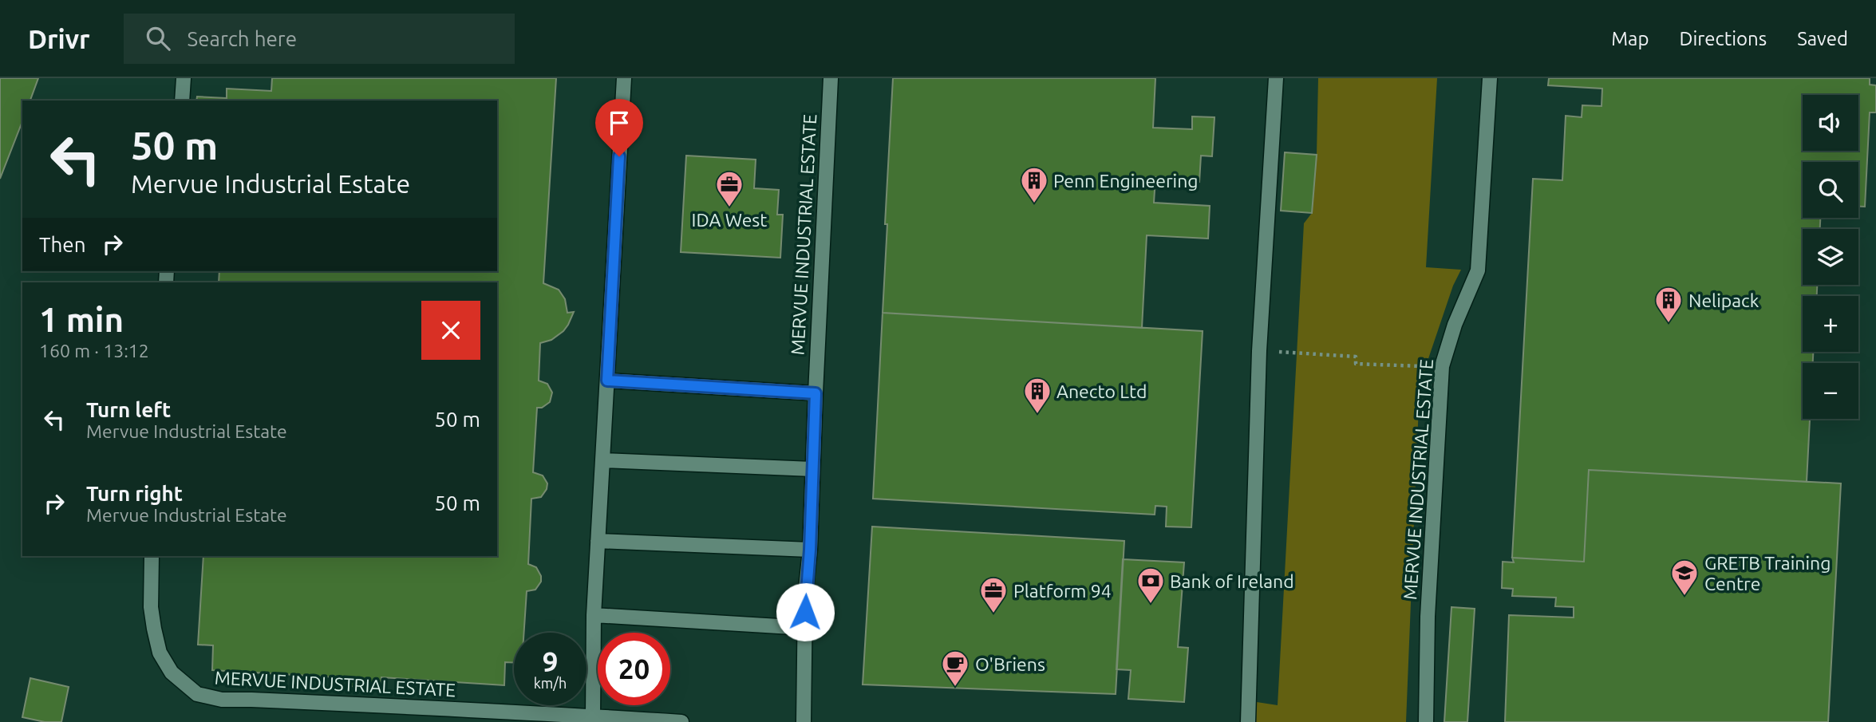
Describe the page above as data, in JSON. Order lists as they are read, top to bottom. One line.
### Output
{"streets":{"lane":["MERVUE INDUSTRIAL ESTATE"]},"places":{"building":["Penn Engineering","Nelipack","Anecto Ltd"],"office":["IDA West","Platform 94"],"school or university":["GRETB Training Centre"],"bank":["Bank of Ireland"],"cafe":["O'Briens"]},"page":{"header":"Drivr","search":"Search here","nav":["Map","Directions","Saved"],"map_buttons":["+","−"],"turn":["50 m","Mervue Industrial Estate"],"then":"Then","heading":["1 min","160 m · 13:12"],"list":[{"name":"Turn left","note":"Mervue Industrial Estate","value":"50 m"},{"name":"Turn right","note":"Mervue Industrial Estate","value":"50 m"}],"speed":"9 km/h","limit":"20"}}
